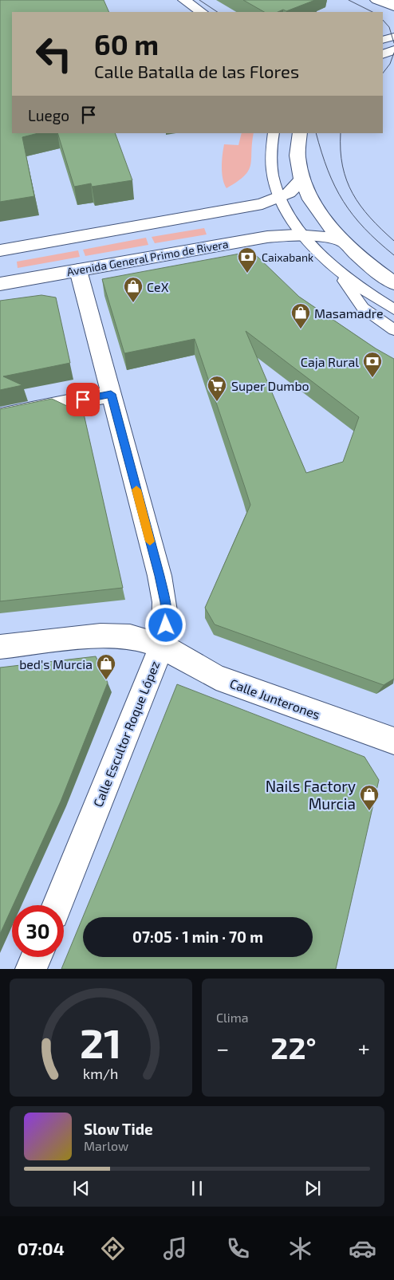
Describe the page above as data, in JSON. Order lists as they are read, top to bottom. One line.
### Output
{"streets":{"main road":["Avenida General Primo de Rivera","Calle Junterones","Calle Escultor Roque López"]},"crossings":[["Avenida General Primo de Rivera","Calle Escultor Roque López"],["Calle Junterones","Calle Escultor Roque López"]],"places":{"bank":["Caixabank","Caja Rural"],"shop":["CeX","Masamadre","bed's Murcia","Nails Factory Murcia"],"supermarket":["Super Dumbo"]},"page":{"turn":["60 m","Calle Batalla de las Flores"],"then":"Luego","limit":"30","trip":"07:05 · 1 min · 70 m","tile":"Clima","heat":["−","22°","+"],"song":["Slow Tide","Marlow"],"tabs":"07:04","gauge":["21","km/h"]}}
